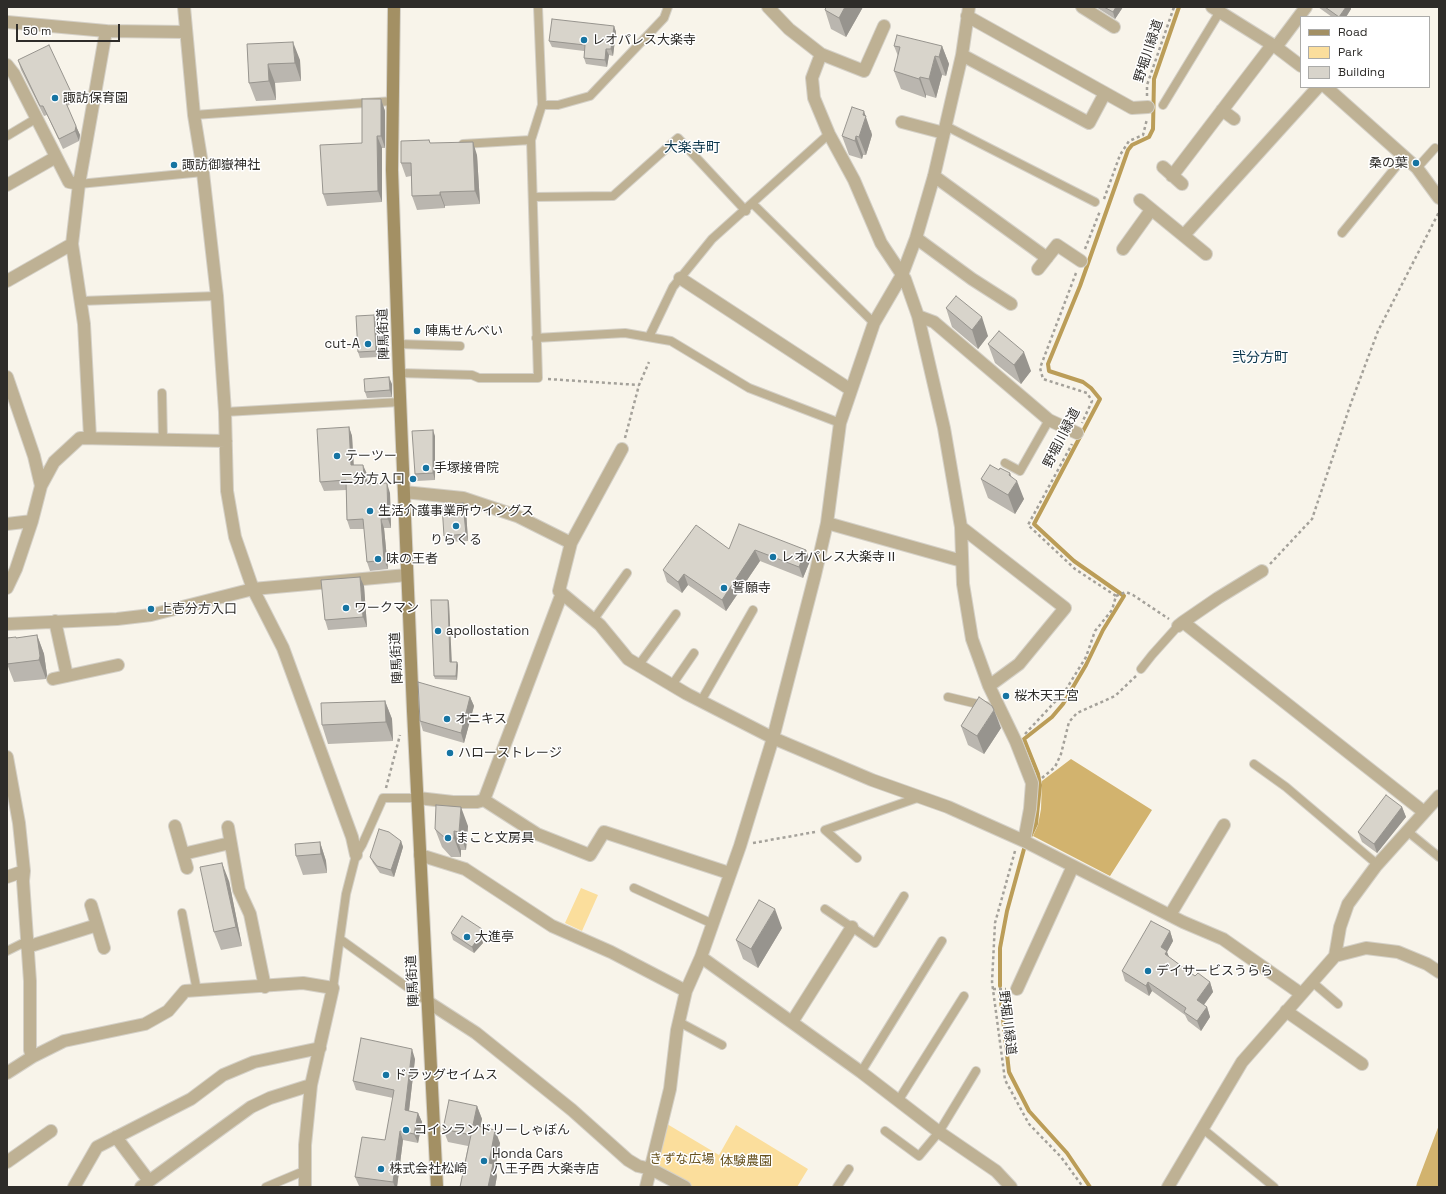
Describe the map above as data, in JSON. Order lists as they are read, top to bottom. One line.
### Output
{"streets":{"main road":["陣馬街道"],"path":["野堀川緑道"]},"districts":["大楽寺町","弐分方町"],"parks":["きずな広場","体験農園"],"places":["レオパレス大楽寺","諏訪保育園","桑の葉","諏訪御嶽神社","陣馬せんべい","cut-A","テーツー","手塚接骨院","二分方入口","生活介護事業所ウイングス","りらくる","レオパレス大楽寺Ⅱ","味の王者","誓願寺","ワークマン","上壱分方入口","apollostation","桜木天王宮","オニキス","ハローストレージ","まこと文房具","大進亭","デイサービスうらら","ドラッグセイムス","コインランドリーしゃぼん","Honda Cars 八王子西 大楽寺店","株式会社松崎"],"legend":["Road","Park","Building"],"scale_bar":"50 m"}
